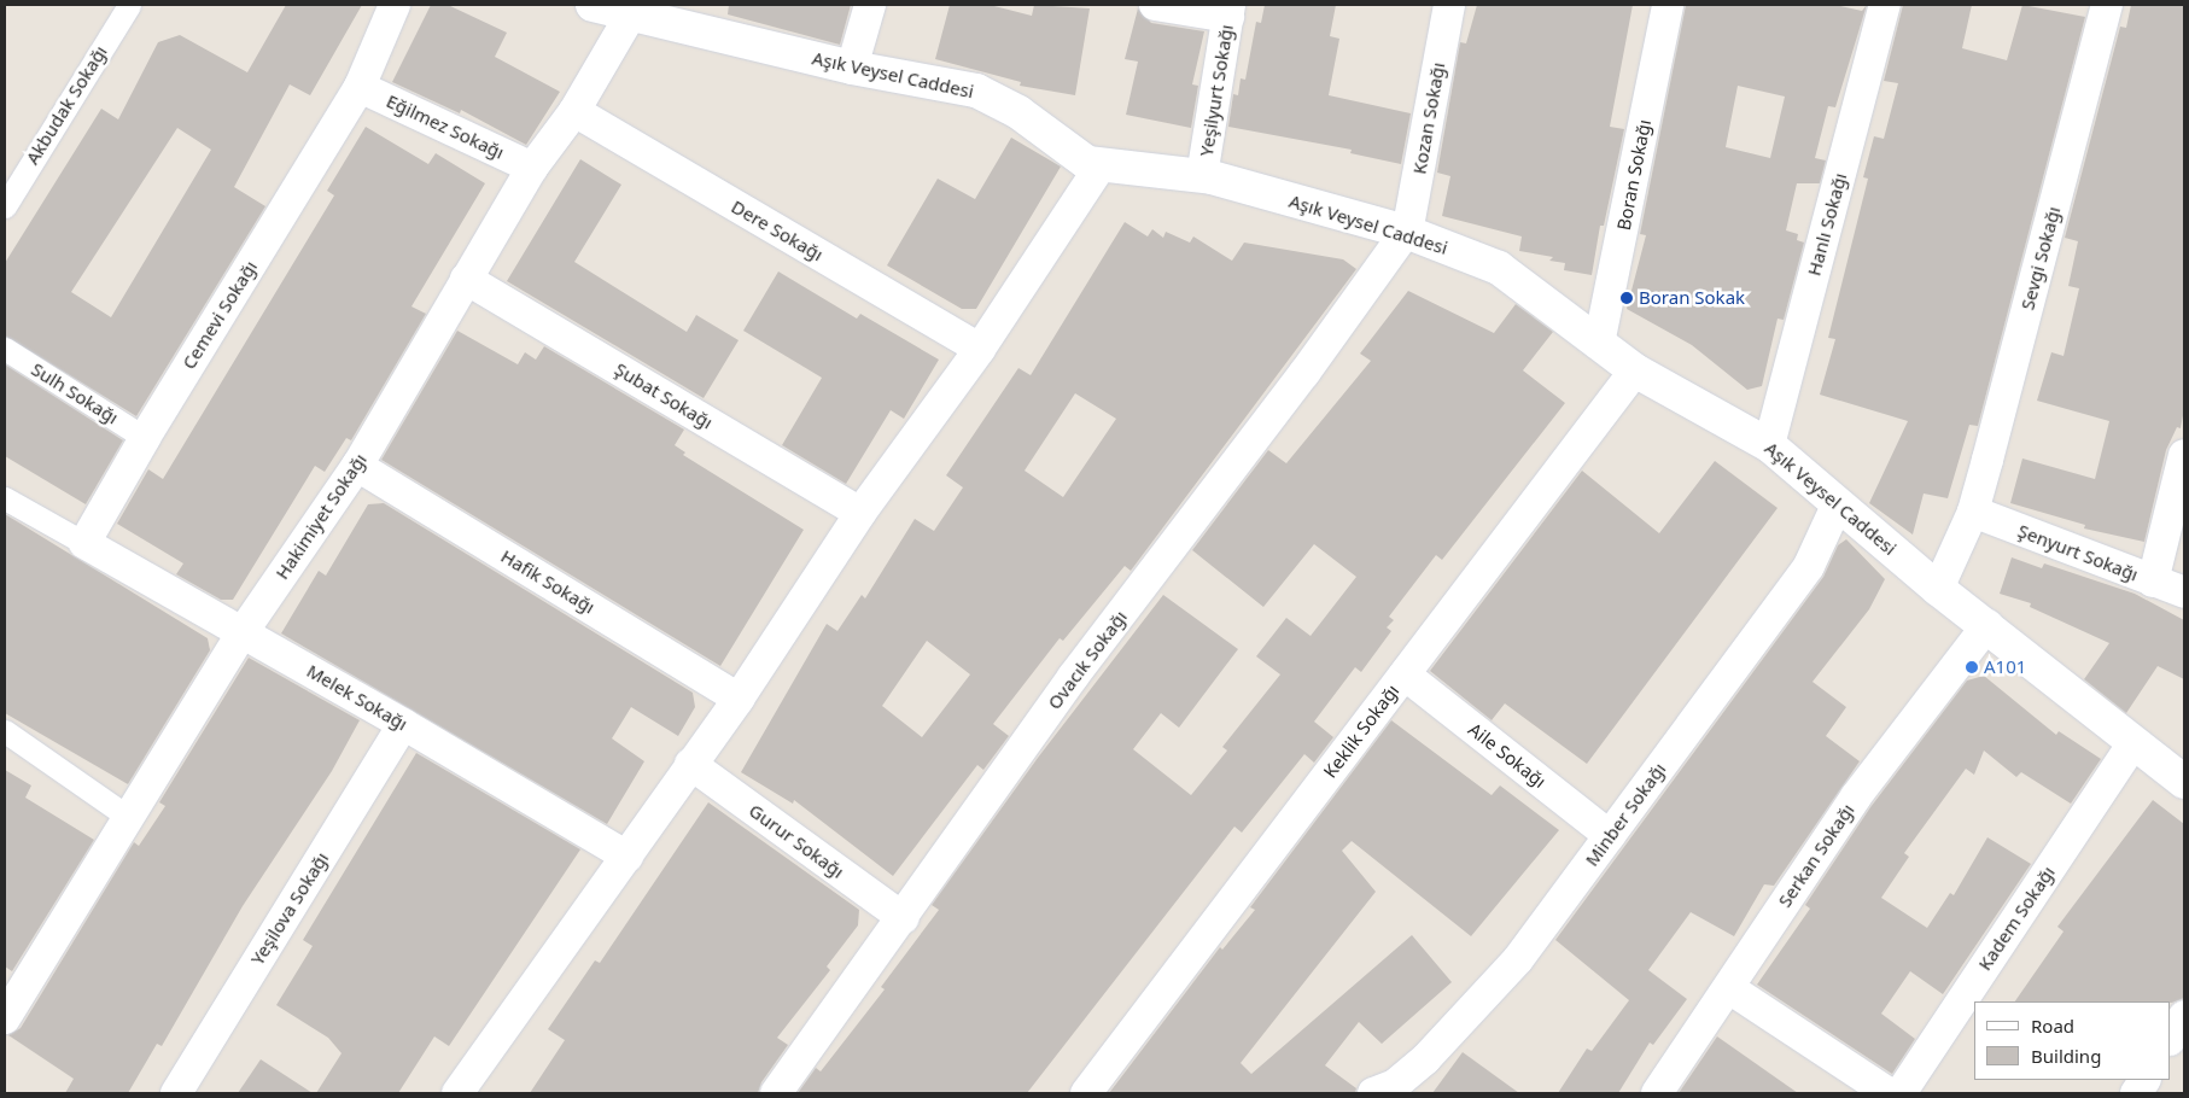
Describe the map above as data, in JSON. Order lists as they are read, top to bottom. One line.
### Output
{"streets":{"street":["Aşık Veysel Caddesi","Yeşilyurt Sokağı","Akbudak Sokağı","Kozan Sokağı","Eğilmez Sokağı","Boran Sokağı","Hanlı Sokağı","Dere Sokağı","Sevgi Sokağı","Cemevi Sokağı","Sulh Sokağı","Şubat Sokağı","Hakimiyet Sokağı","Şenyurt Sokağı","Hafik Sokağı","Ovacık Sokağı","Melek Sokağı","Keklik Sokağı","Aile Sokağı","Minber Sokağı","Gurur Sokağı","Serkan Sokağı","Yeşilova Sokağı","Kadem Sokağı"]},"crossings":[["Aşık Veysel Caddesi","Yeşilyurt Sokağı"],["Aşık Veysel Caddesi","Kozan Sokağı"],["Aşık Veysel Caddesi","Boran Sokağı"],["Aşık Veysel Caddesi","Hanlı Sokağı"],["Aşık Veysel Caddesi","Sevgi Sokağı"],["Aşık Veysel Caddesi","Hakimiyet Sokağı"],["Aşık Veysel Caddesi","Ovacık Sokağı"],["Aşık Veysel Caddesi","Keklik Sokağı"],["Aşık Veysel Caddesi","Minber Sokağı"],["Aşık Veysel Caddesi","Serkan Sokağı"],["Aşık Veysel Caddesi","Kadem Sokağı"],["Kozan Sokağı","Ovacık Sokağı"],["Eğilmez Sokağı","Cemevi Sokağı"],["Eğilmez Sokağı","Hakimiyet Sokağı"],["Dere Sokağı","Hakimiyet Sokağı"],["Sevgi Sokağı","Şenyurt Sokağı"],["Cemevi Sokağı","Sulh Sokağı"],["Cemevi Sokağı","Melek Sokağı"],["Şubat Sokağı","Hakimiyet Sokağı"],["Hakimiyet Sokağı","Hafik Sokağı"],["Hakimiyet Sokağı","Melek Sokağı"],["Ovacık Sokağı","Gurur Sokağı"],["Melek Sokağı","Yeşilova Sokağı"],["Keklik Sokağı","Aile Sokağı"],["Aile Sokağı","Minber Sokağı"]],"places":["Boran Sokak","A101"],"legend":["Road","Building"]}
